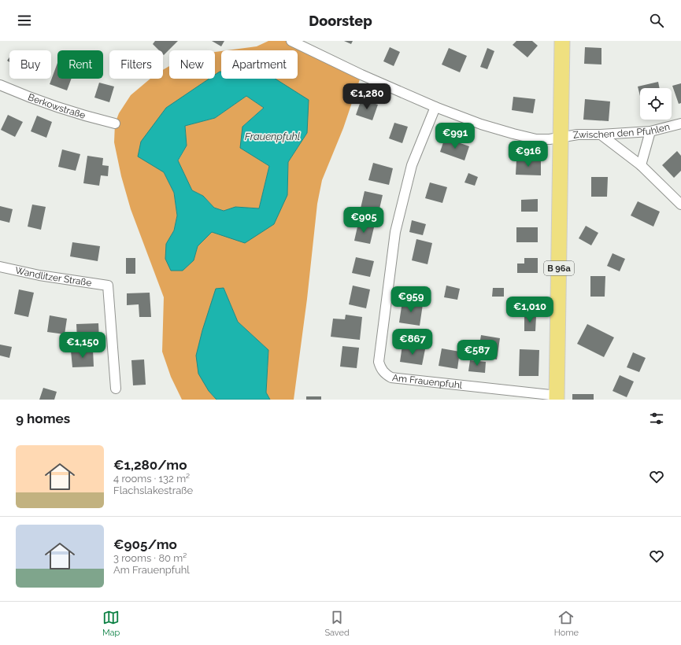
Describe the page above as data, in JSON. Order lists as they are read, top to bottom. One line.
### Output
{"streets":{"main road":["B 96a"],"street":["Berkowstraße","Zwischen den Pfuhlen","Wandlitzer Straße","Am Frauenpfuhl"]},"crossings":[["Zwischen den Pfuhlen","B 96a"],["Zwischen den Pfuhlen","Am Frauenpfuhl"],["B 96a","Am Frauenpfuhl"]],"water":["Frauenpfuhl"],"page":{"header":"Doorstep","chip":["Buy","Rent","Filters","New","Apartment"],"price":["€1,280","€991","€916","€905","€959","€1,010","€867","€1,150","€587"],"heading":"9 homes","list":[{"name":"€1,280/mo","note":"4 rooms · 132 m² · Flachslakestraße"},{"name":"€905/mo","note":"3 rooms · 80 m² · Am Frauenpfuhl"}],"tabs":["Map","Saved","Home"]}}
